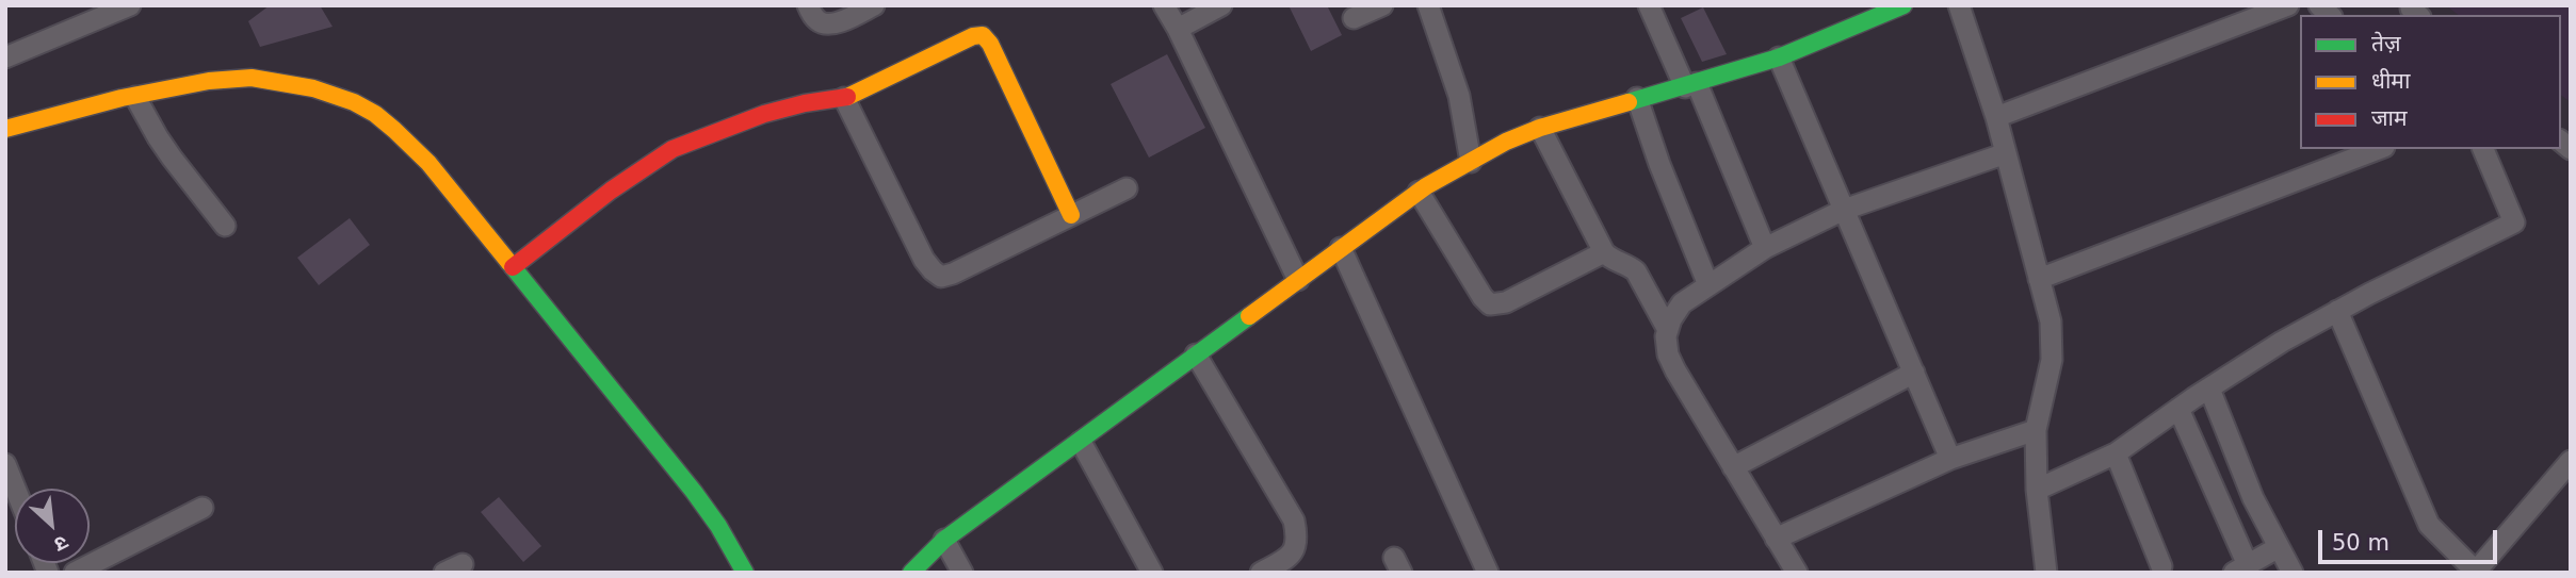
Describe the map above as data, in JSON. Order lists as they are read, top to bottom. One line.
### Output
{"legend":["तेज़","धीमा","जाम"],"scale_bar":"50 m","north":"bottom right"}
